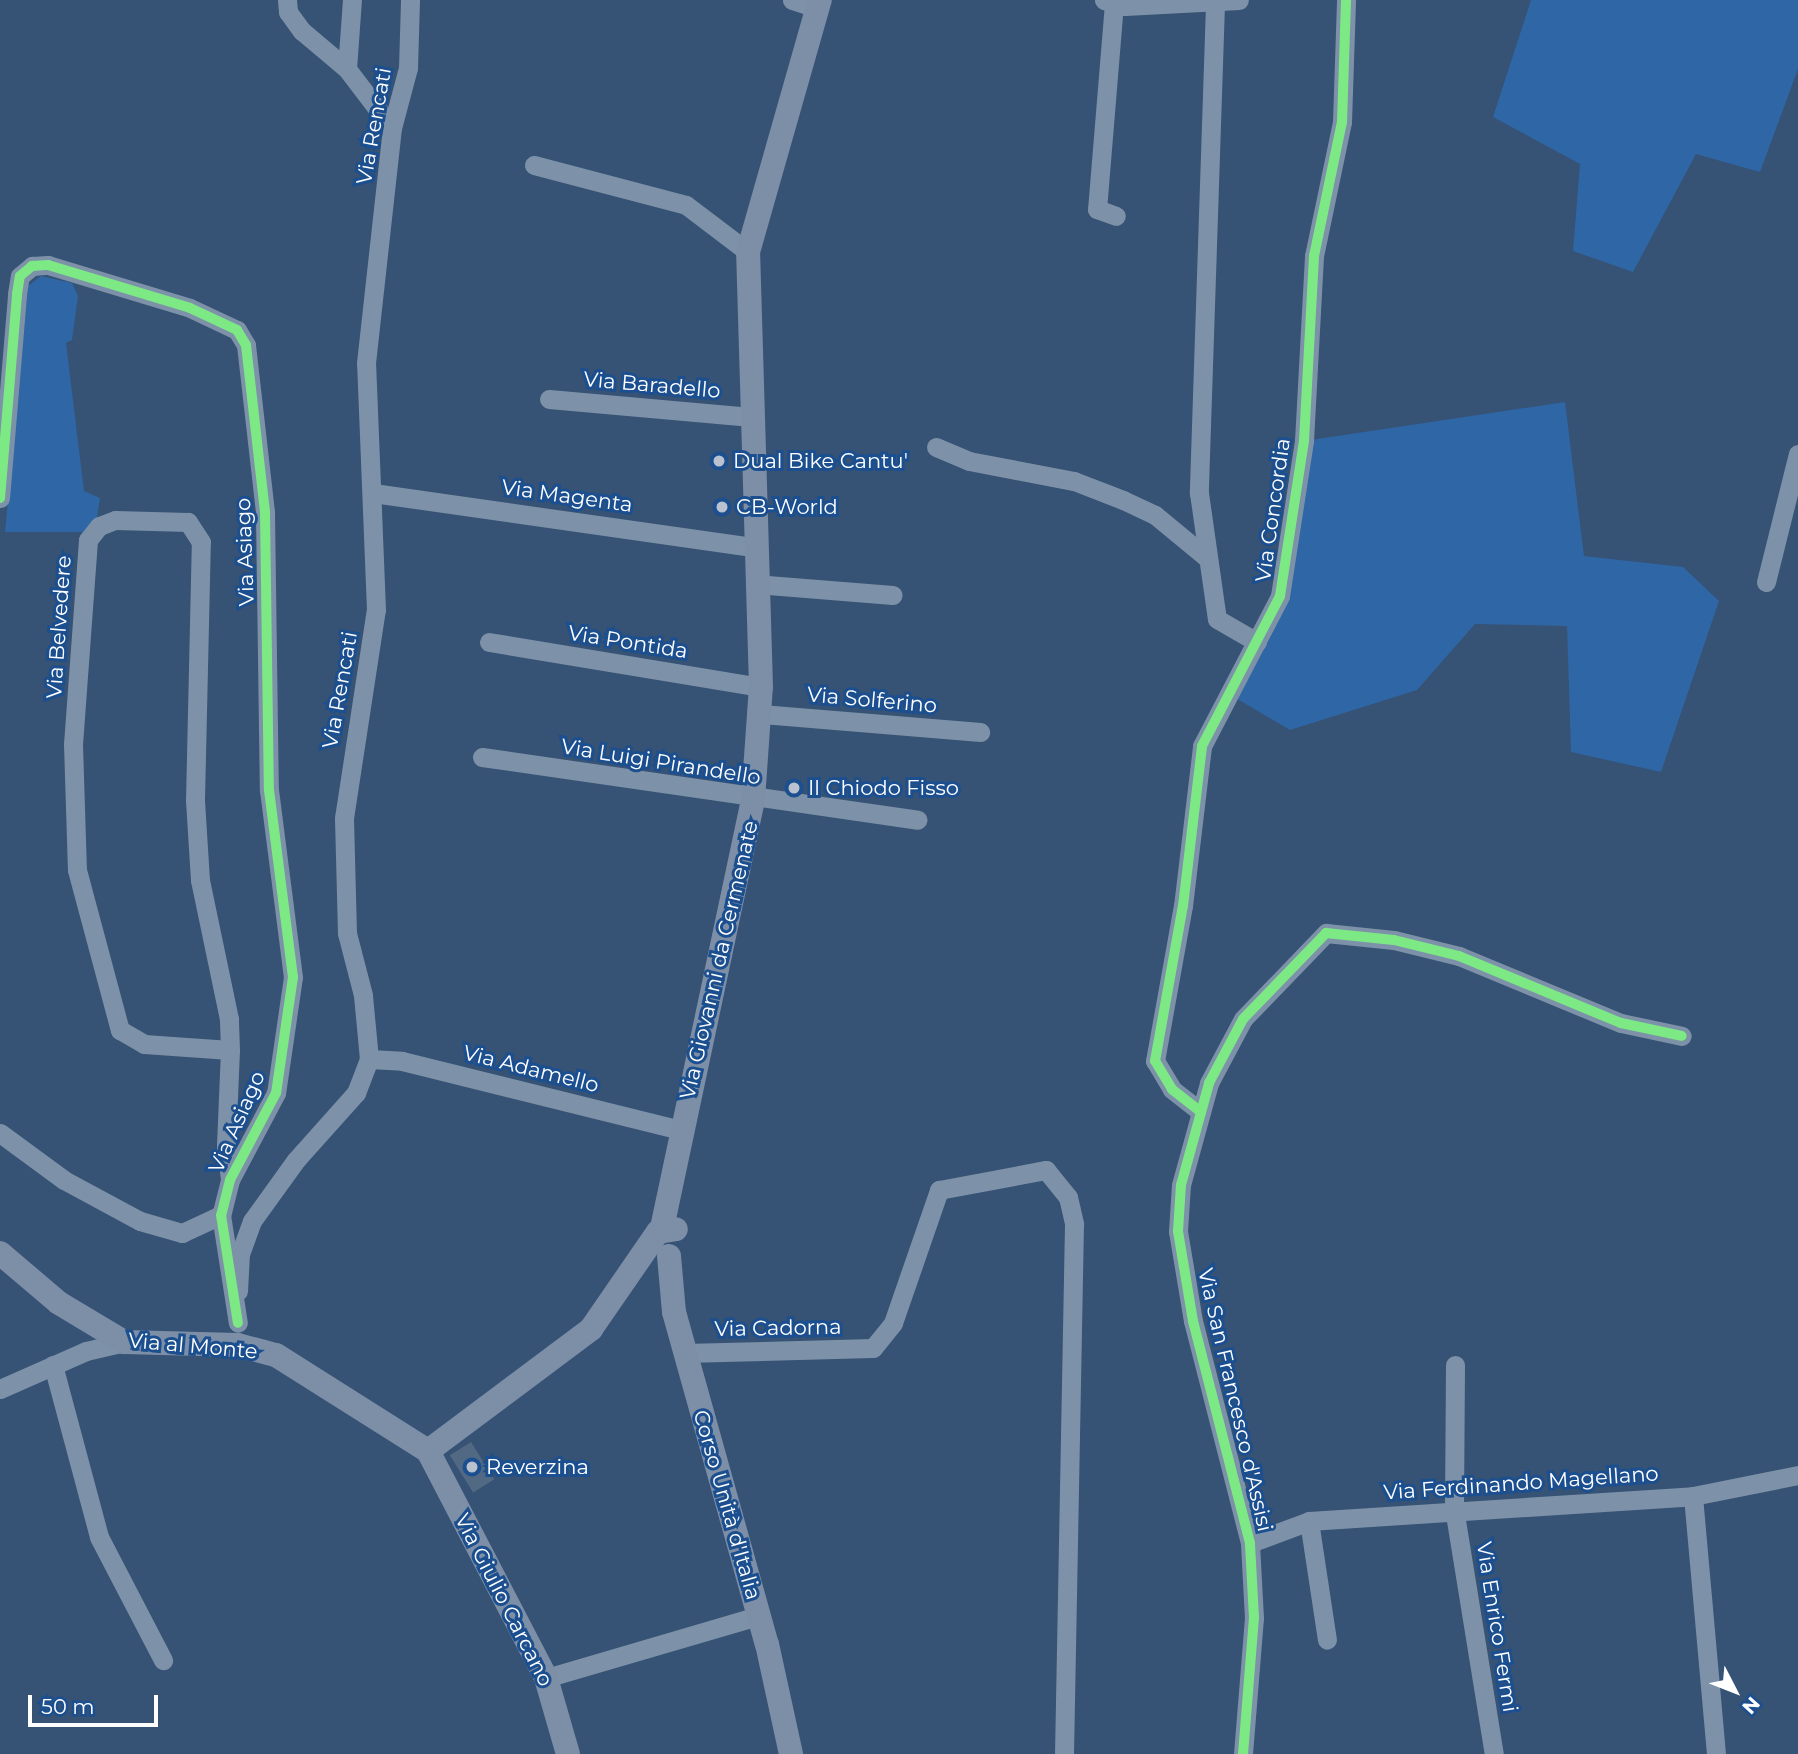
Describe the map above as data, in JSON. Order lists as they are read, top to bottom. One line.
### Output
{"streets":{"main road":["Via Giovanni da Cermenate","Via al Monte","Corso Unità d'Italia","Via Giulio Carcano"],"street":["Via Rencati","Via Baradello","Via Magenta","Via Concordia","Via Asiago","Via Belvedere","Via Pontida","Via Solferino","Via Luigi Pirandello","Via Adamello","Via Cadorna","Via San Francesco d'Assisi","Via Ferdinando Magellano","Via Enrico Fermi"]},"crossings":[["Via Rencati","Via Magenta"],["Via Rencati","Via Adamello"],["Via Rencati","Via al Monte"],["Via Baradello","Via Giovanni da Cermenate"],["Via Magenta","Via Giovanni da Cermenate"],["Via Concordia","Via San Francesco d'Assisi"],["Via Asiago","Via Belvedere"],["Via Pontida","Via Giovanni da Cermenate"],["Via Solferino","Via Giovanni da Cermenate"],["Via Luigi Pirandello","Via Giovanni da Cermenate"],["Via Giovanni da Cermenate","Via Adamello"],["Via Giovanni da Cermenate","Via al Monte"],["Via Giovanni da Cermenate","Corso Unità d'Italia"],["Via Giovanni da Cermenate","Via Giulio Carcano"],["Via Cadorna","Corso Unità d'Italia"],["Via al Monte","Via Giulio Carcano"],["Via San Francesco d'Assisi","Via Ferdinando Magellano"],["Via Ferdinando Magellano","Via Enrico Fermi"]],"places":["Dual Bike Cantu'","CB-World","Il Chiodo Fisso","Reverzina"],"scale_bar":"50 m","north":"bottom right"}
